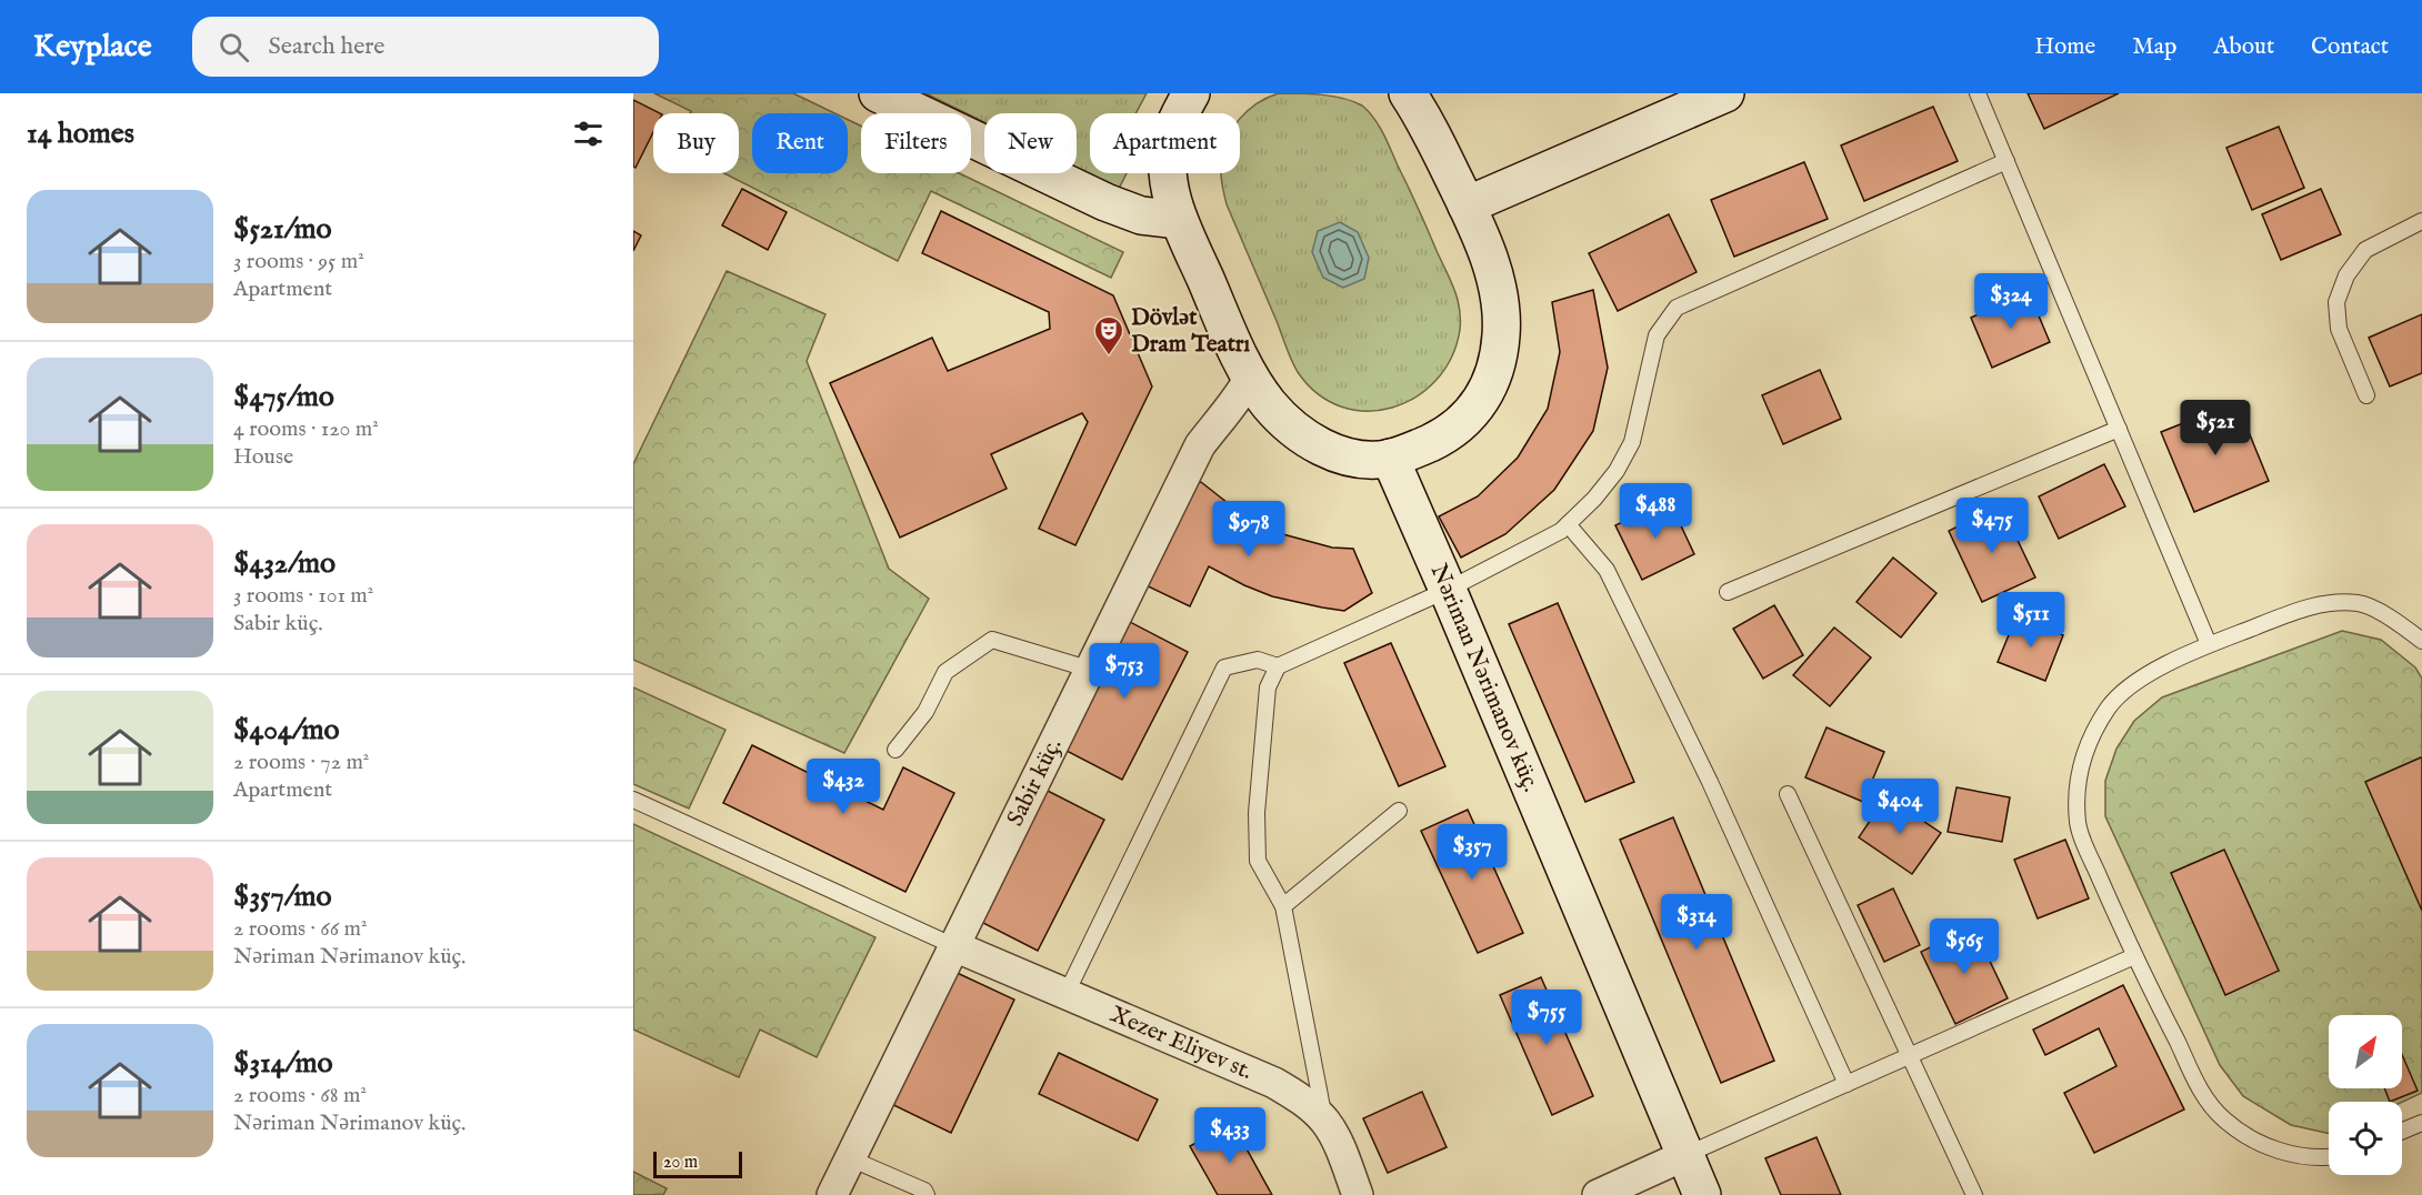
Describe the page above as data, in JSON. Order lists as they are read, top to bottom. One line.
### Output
{"streets":{"street":["Nəriman Nərimanov küç.","Sabir küç.","Xezer Eliyev st."]},"crossings":[["Sabir küç.","Xezer Eliyev st."]],"places":{"theatre":["Dövlət Dram Teatrı"]},"scale_bar":"20 m","north":"top right","page":{"header":"Keyplace","search":"Search here","nav":["Home","Map","About","Contact"],"heading":"14 homes","chip":["Buy","Rent","Filters","New","Apartment"],"list":[{"name":"$521/mo","note":"3 rooms · 95 m² · Apartment"},{"name":"$475/mo","note":"4 rooms · 120 m² · House"},{"name":"$432/mo","note":"3 rooms · 101 m² · Sabir küç."},{"name":"$404/mo","note":"2 rooms · 72 m² · Apartment"},{"name":"$357/mo","note":"2 rooms · 66 m² · Nəriman Nərimanov küç."},{"name":"$314/mo","note":"2 rooms · 68 m² · Nəriman Nərimanov küç."}],"price":["$324","$521","$488","$475","$978","$511","$753","$432","$404","$357","$314","$565","$755","$433"],"scale":"20 m"}}
